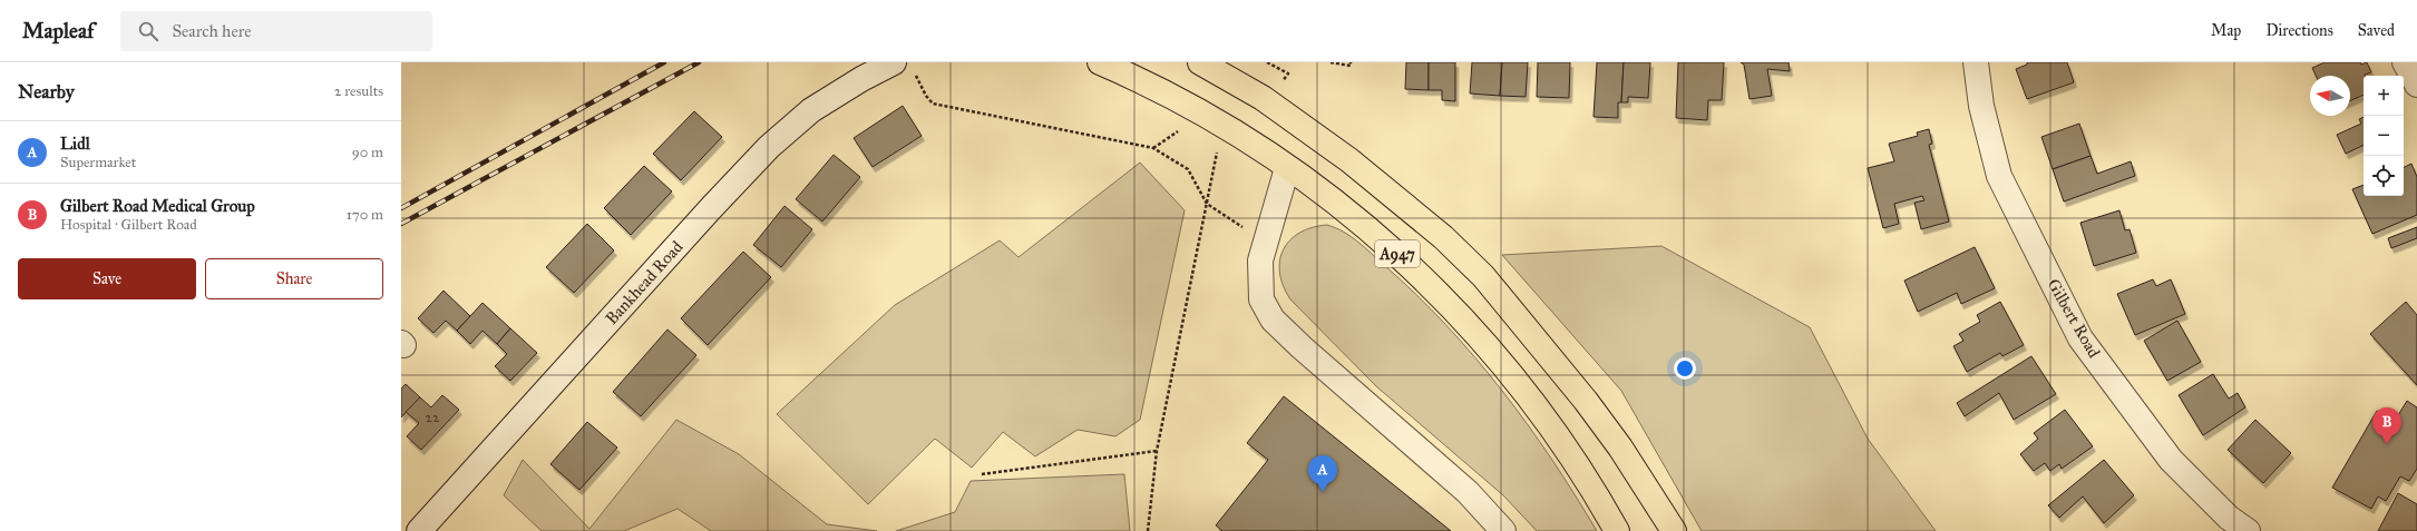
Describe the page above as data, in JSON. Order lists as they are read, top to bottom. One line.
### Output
{"streets":{"main road":["A947"],"street":["Bankhead Road","Gilbert Road"]},"house_numbers":["22"],"north":"left","page":{"header":"Mapleaf","search":"Search here","nav":["Map","Directions","Saved"],"heading":["Nearby","2 results"],"map_buttons":["+","−"],"list":[{"mark":"A","name":"Lidl","note":"Supermarket","value":"90 m"},{"mark":"B","name":"Gilbert Road Medical Group","note":"Hospital · Gilbert Road","value":"170 m"}],"buttons":["Save","Share"],"pins":["B","A"]}}
